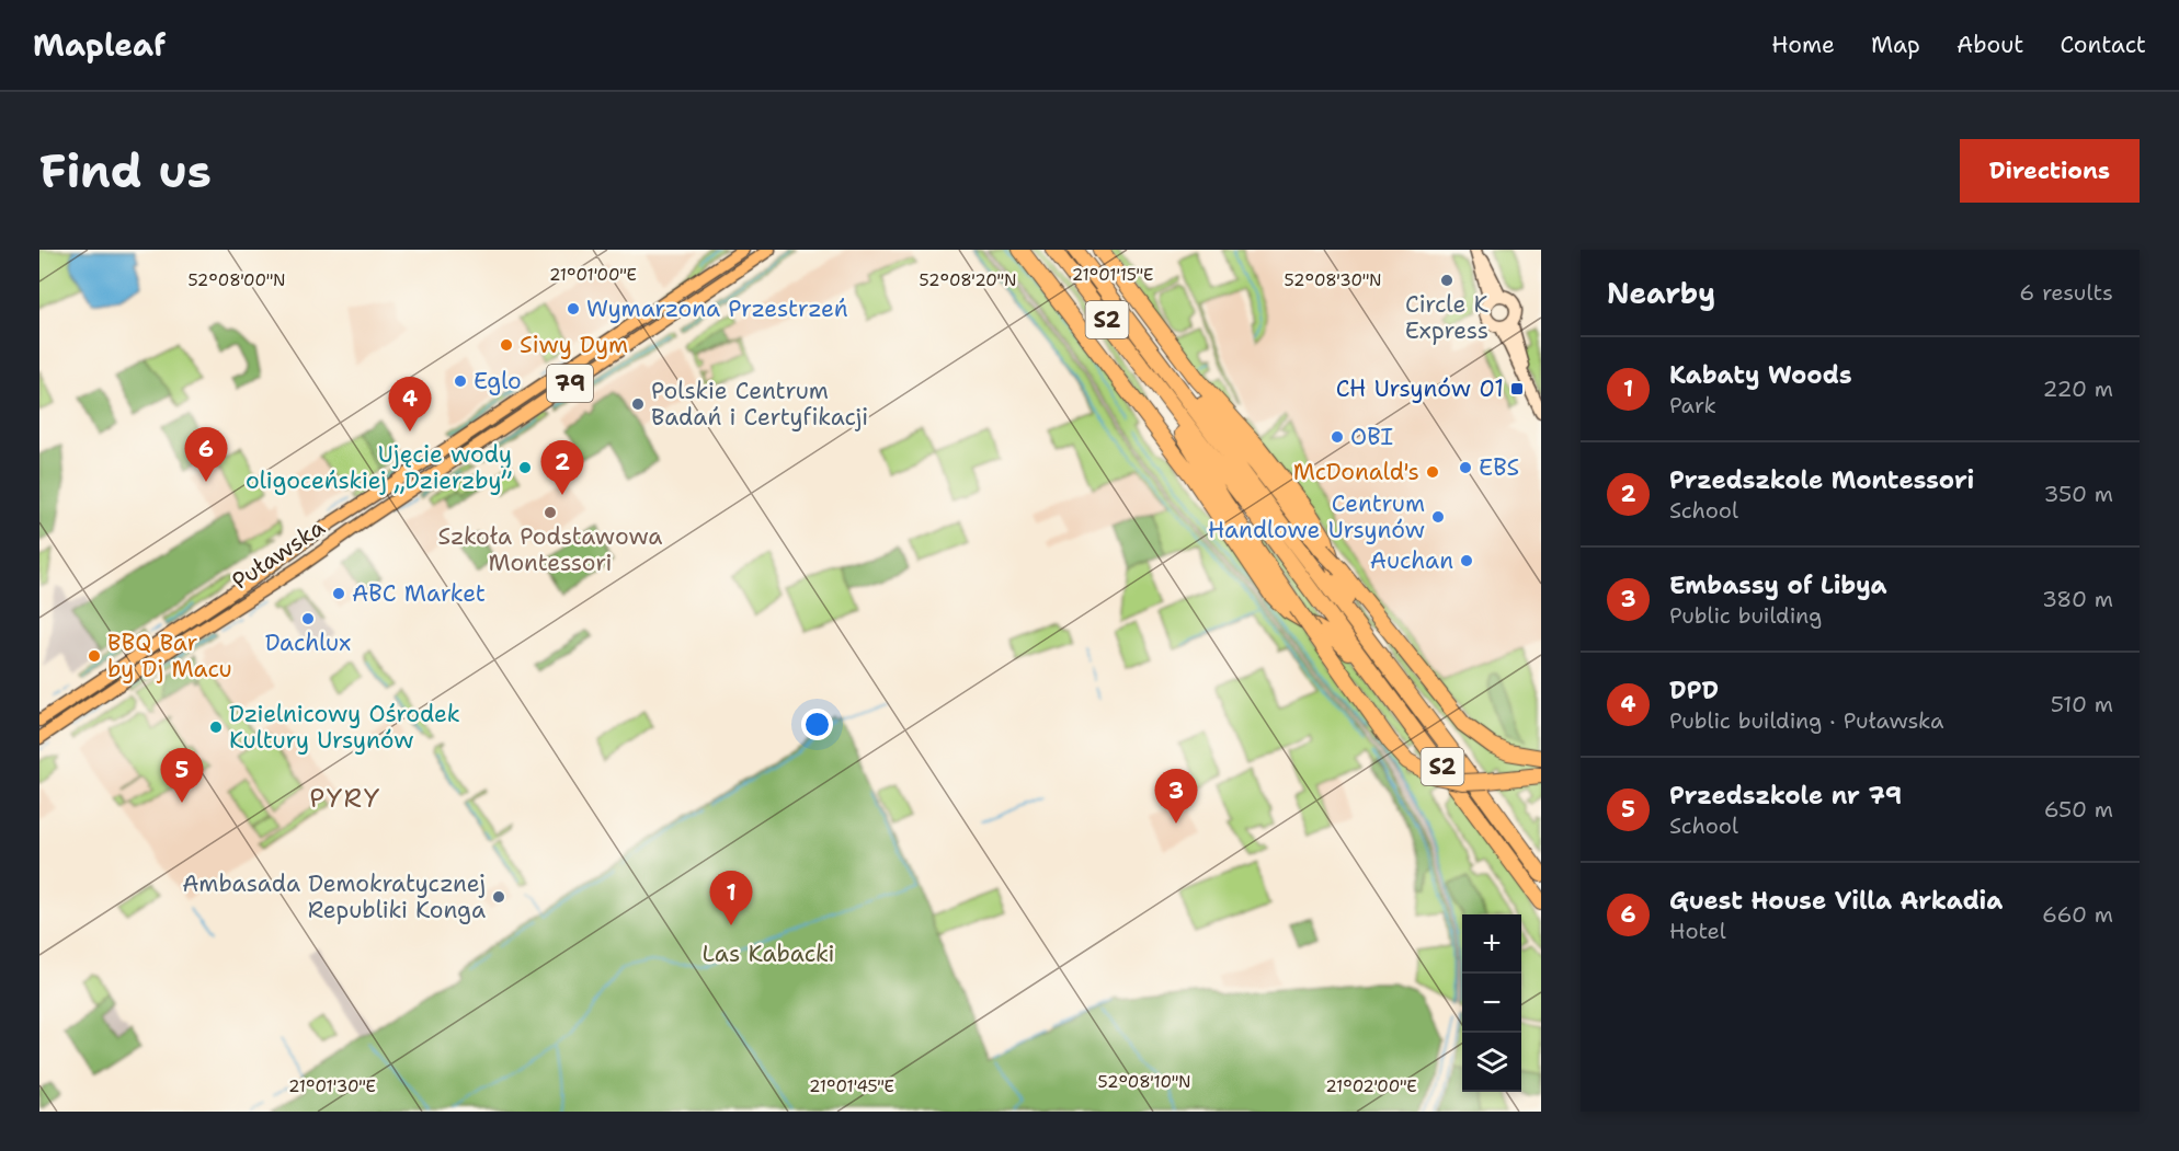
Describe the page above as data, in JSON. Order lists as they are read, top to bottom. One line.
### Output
{"streets":{"highway":["S2"],"main road":["79","Puławska"]},"districts":["PYRY"],"parks":["Las Kabacki"],"places":{"other":["Circle K Express","Wymarzona Przestrzeń","Siwy Dym","Eglo","Polskie Centrum Badań i Certyfikacji","OBI","Ujęcie wody oligoceńskiej „Dzierzby”","EBS","McDonald's","Szkoła Podstawowa Montessori","Centrum Handlowe Ursynów","Auchan","ABC Market","Dachlux","BBQ Bar by Dj Macu","Dzielnicowy Ośrodek Kultury Ursynów","Ambasada Demokratycznej Republiki Konga"],"transit":["CH Ursynów 01"]},"page":{"header":"Mapleaf","nav":["Home","Map","About","Contact"],"buttons":"Directions","title":"Find us","heading":["Nearby","6 results"],"list":[{"mark":"1","name":"Kabaty Woods","note":"Park","value":"220 m"},{"mark":"2","name":"Przedszkole Montessori","note":"School","value":"350 m"},{"mark":"3","name":"Embassy of Libya","note":"Public building","value":"380 m"},{"mark":"4","name":"DPD","note":"Public building · Puławska","value":"510 m"},{"mark":"5","name":"Przedszkole nr 79","note":"School","value":"650 m"},{"mark":"6","name":"Guest House Villa Arkadia","note":"Hotel","value":"660 m"}],"pins":["4","6","2","5","3","1"],"map_buttons":["+","−"]},"coordinates":["21°01'15\"E","21°01'00\"E","52°08'00\"N","52°08'20\"N","52°08'30\"N","52°08'10\"N","21°01'30\"E","21°01'45\"E","21°02'00\"E"]}
